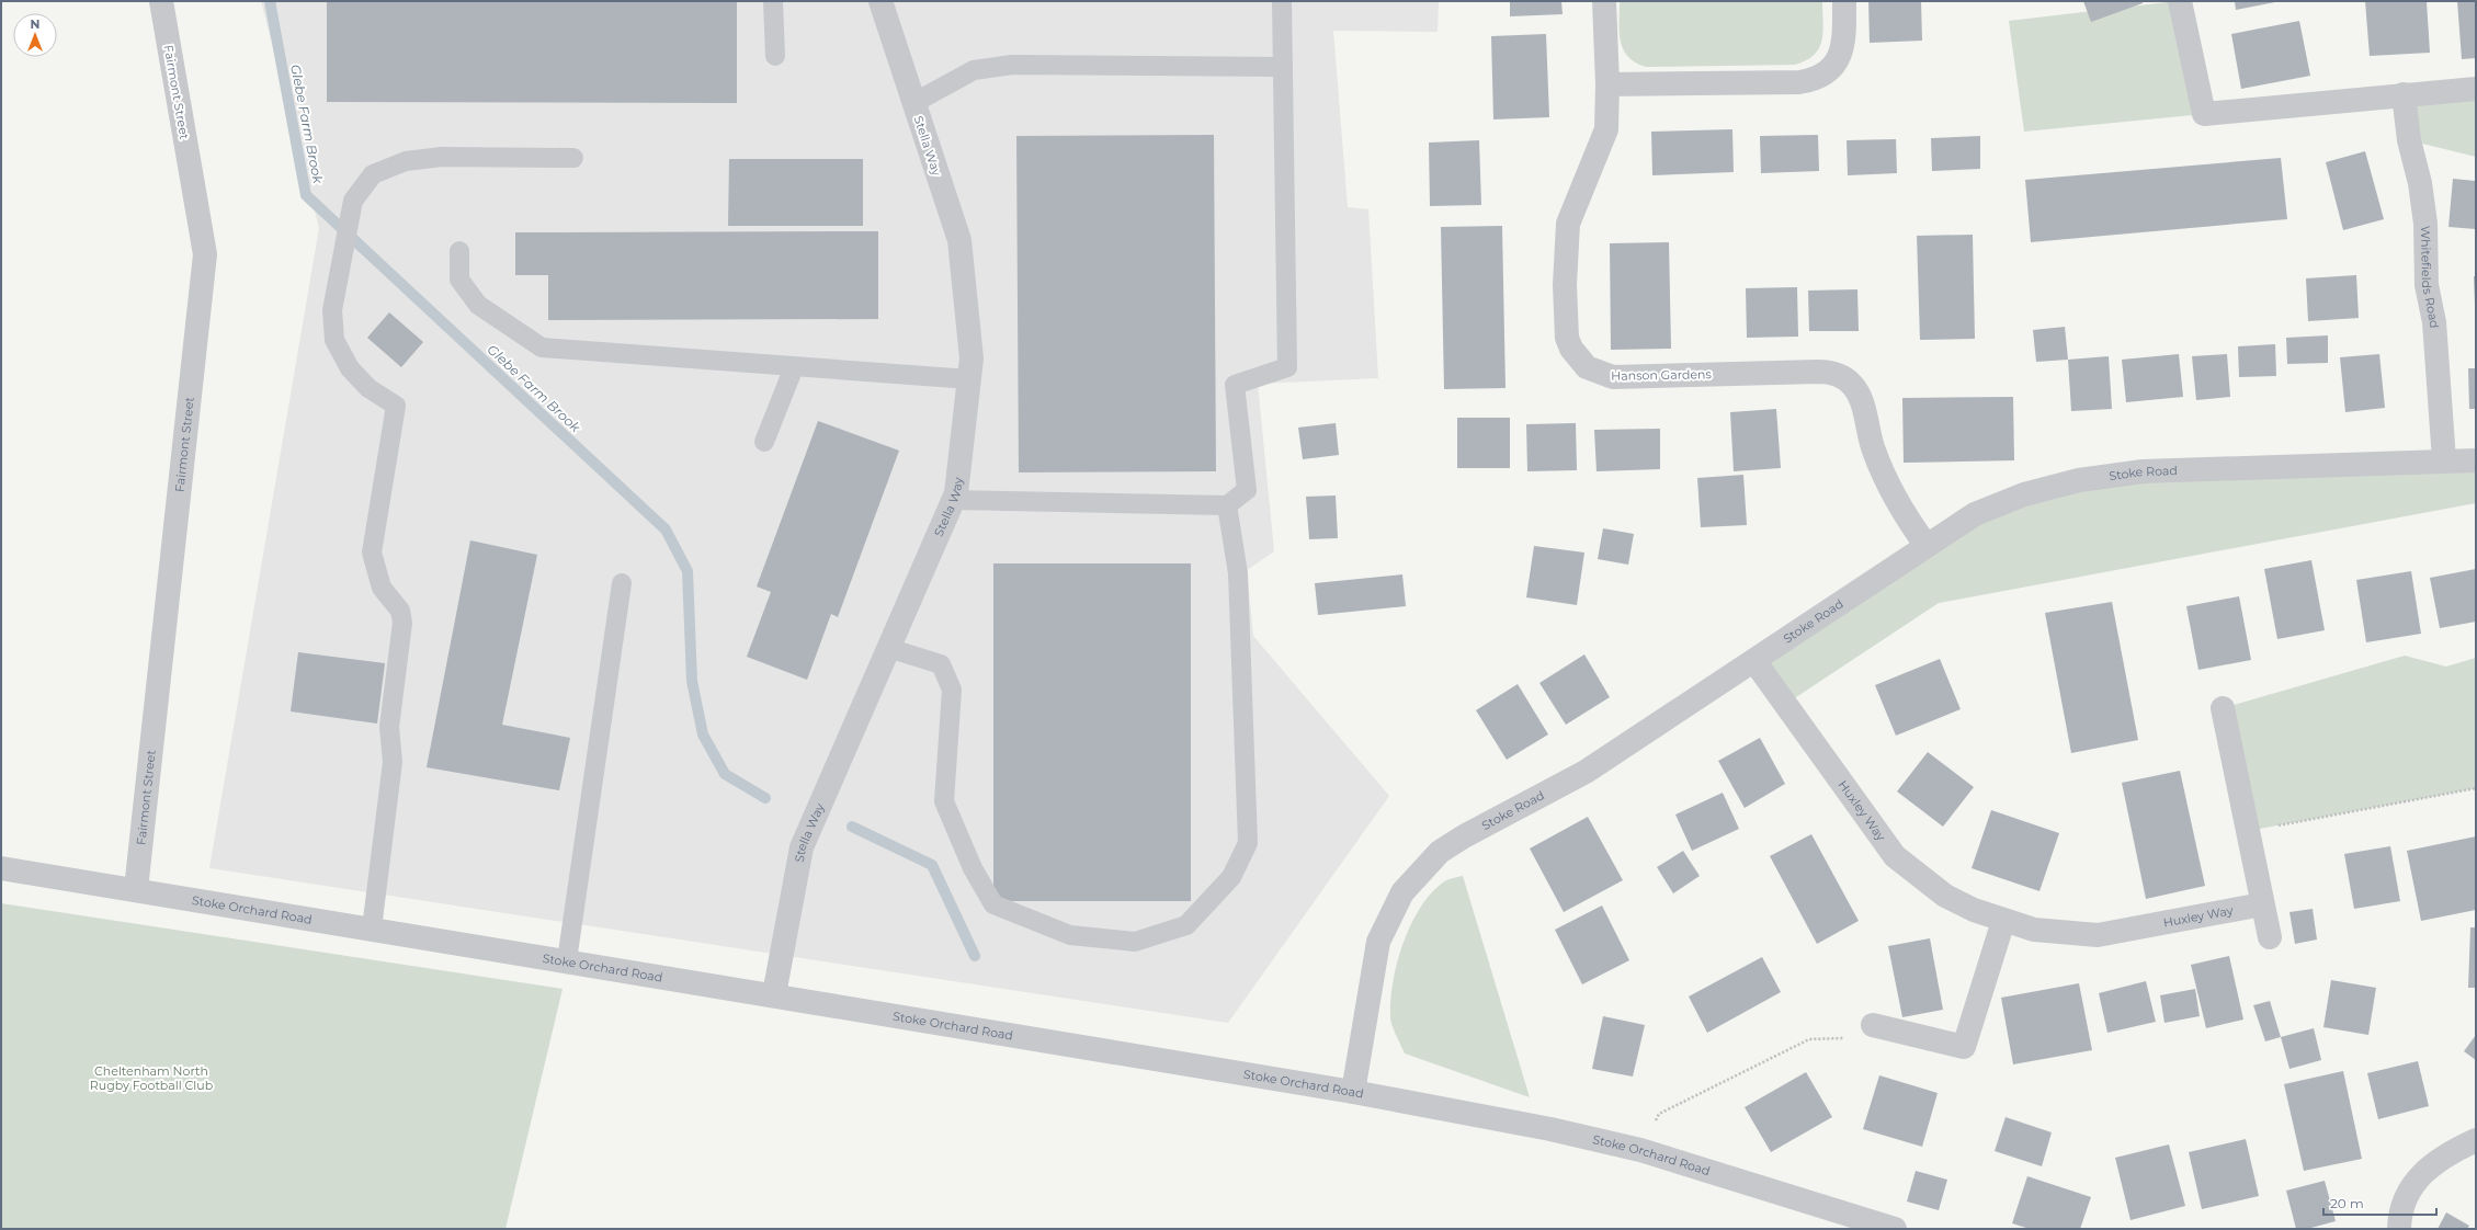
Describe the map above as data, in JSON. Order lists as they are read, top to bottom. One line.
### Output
{"streets":{"street":["Fairmont Street","Stella Way","Whitefields Road","Hanson Gardens","Stoke Road","Huxley Way","Stoke Orchard Road"]},"crossings":[["Fairmont Street","Stoke Orchard Road"],["Stella Way","Stoke Orchard Road"],["Whitefields Road","Stoke Road"],["Hanson Gardens","Stoke Road"],["Stoke Road","Huxley Way"],["Stoke Road","Stoke Orchard Road"]],"water":["Glebe Farm Brook"],"parks":["Cheltenham North Rugby Football Club"],"scale_bar":"20 m","north":"top"}
